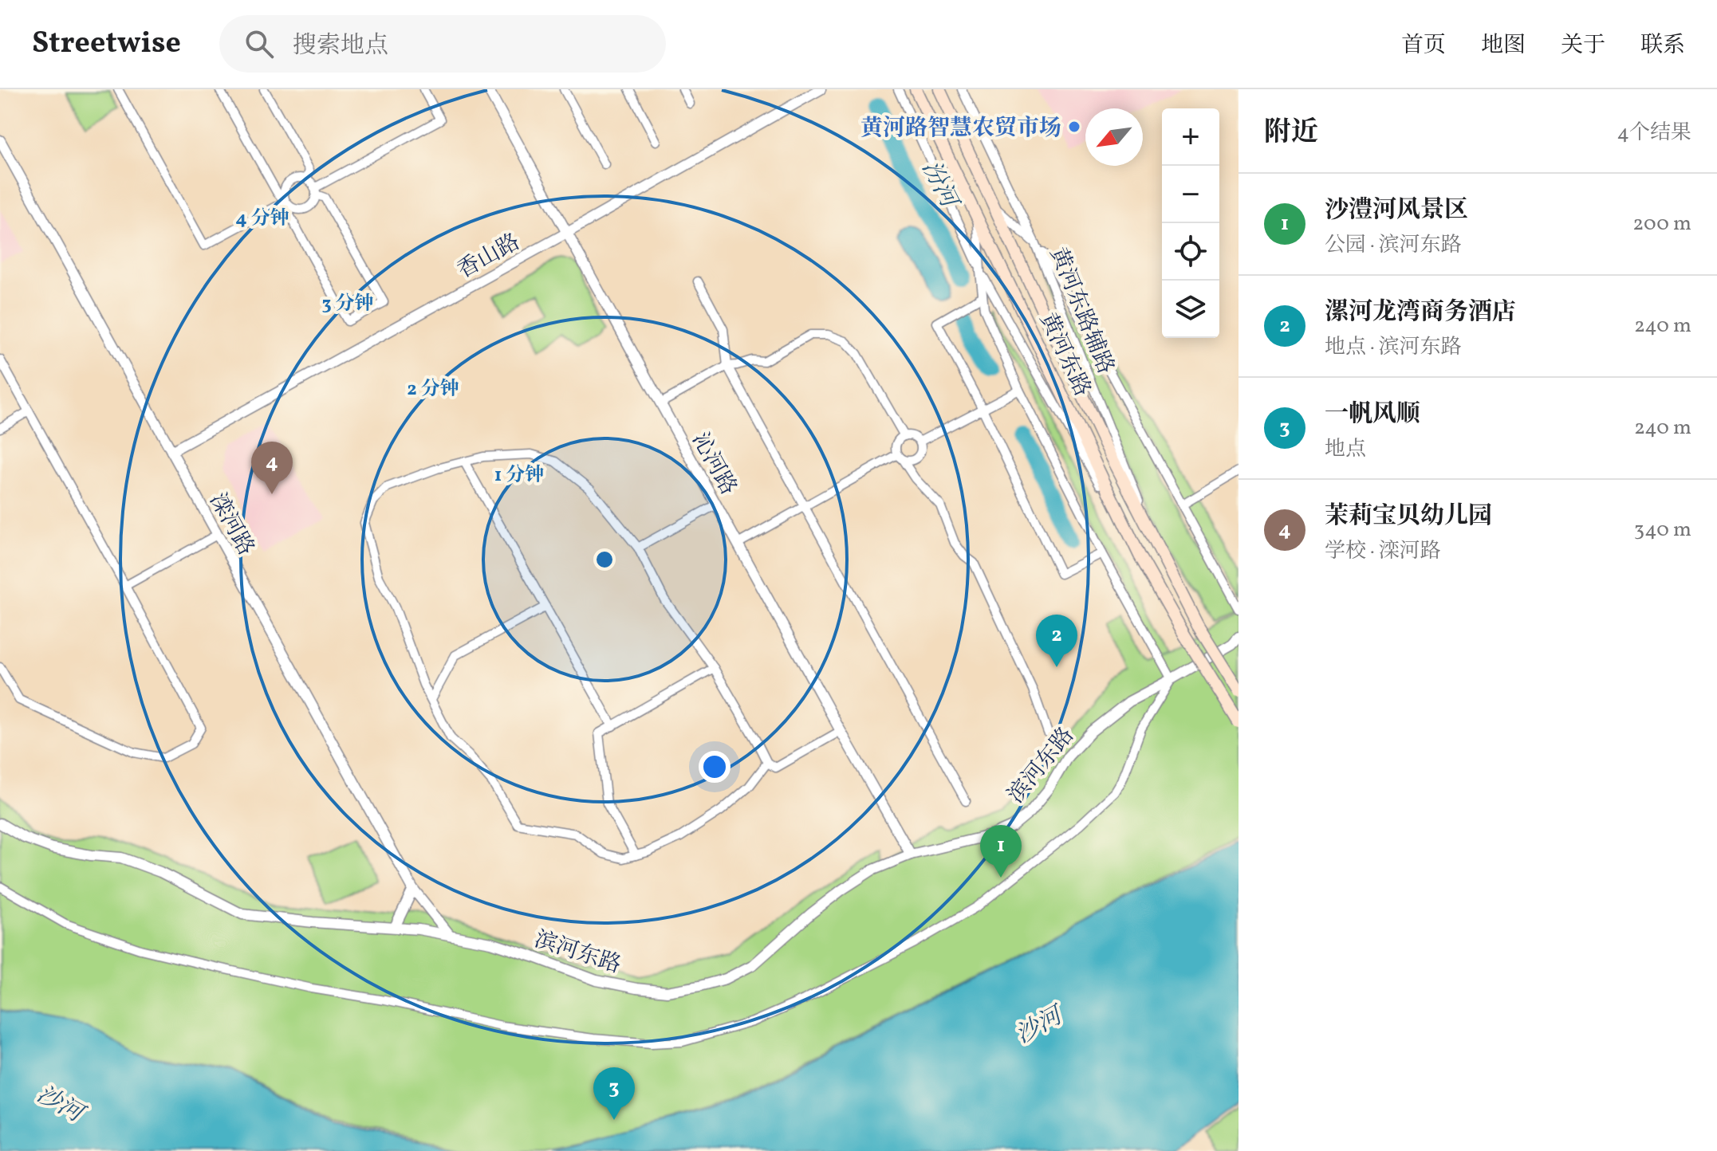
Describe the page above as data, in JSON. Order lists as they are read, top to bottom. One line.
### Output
{"streets":{"main road":["黄河东路"],"street":["香山路","黄河东路辅路","沁河路","滦河路","滨河东路"]},"crossings":[["香山路","沁河路"],["香山路","滦河路"],["黄河东路辅路","黄河东路"],["沁河路","滨河东路"],["滦河路","滨河东路"]],"water":["汾河","沙河"],"places":["黄河路智慧农贸市场"],"north":"bottom left","page":{"header":"Streetwise","search":"搜索地点","nav":["首页","地图","关于","联系"],"heading":["附近","4个结果"],"map_buttons":["+","−"],"list":[{"mark":"1","name":"沙澧河风景区","note":"公园 · 滨河东路","value":"200 m"},{"mark":"2","name":"漯河龙湾商务酒店","note":"地点 · 滨河东路","value":"240 m"},{"mark":"3","name":"一帆风顺","note":"地点","value":"240 m"},{"mark":"4","name":"茉莉宝贝幼儿园","note":"学校 · 滦河路","value":"340 m"}],"pins":["4","2","1","3"]},"rings":["4 分钟","3 分钟","2 分钟","1 分钟"]}
